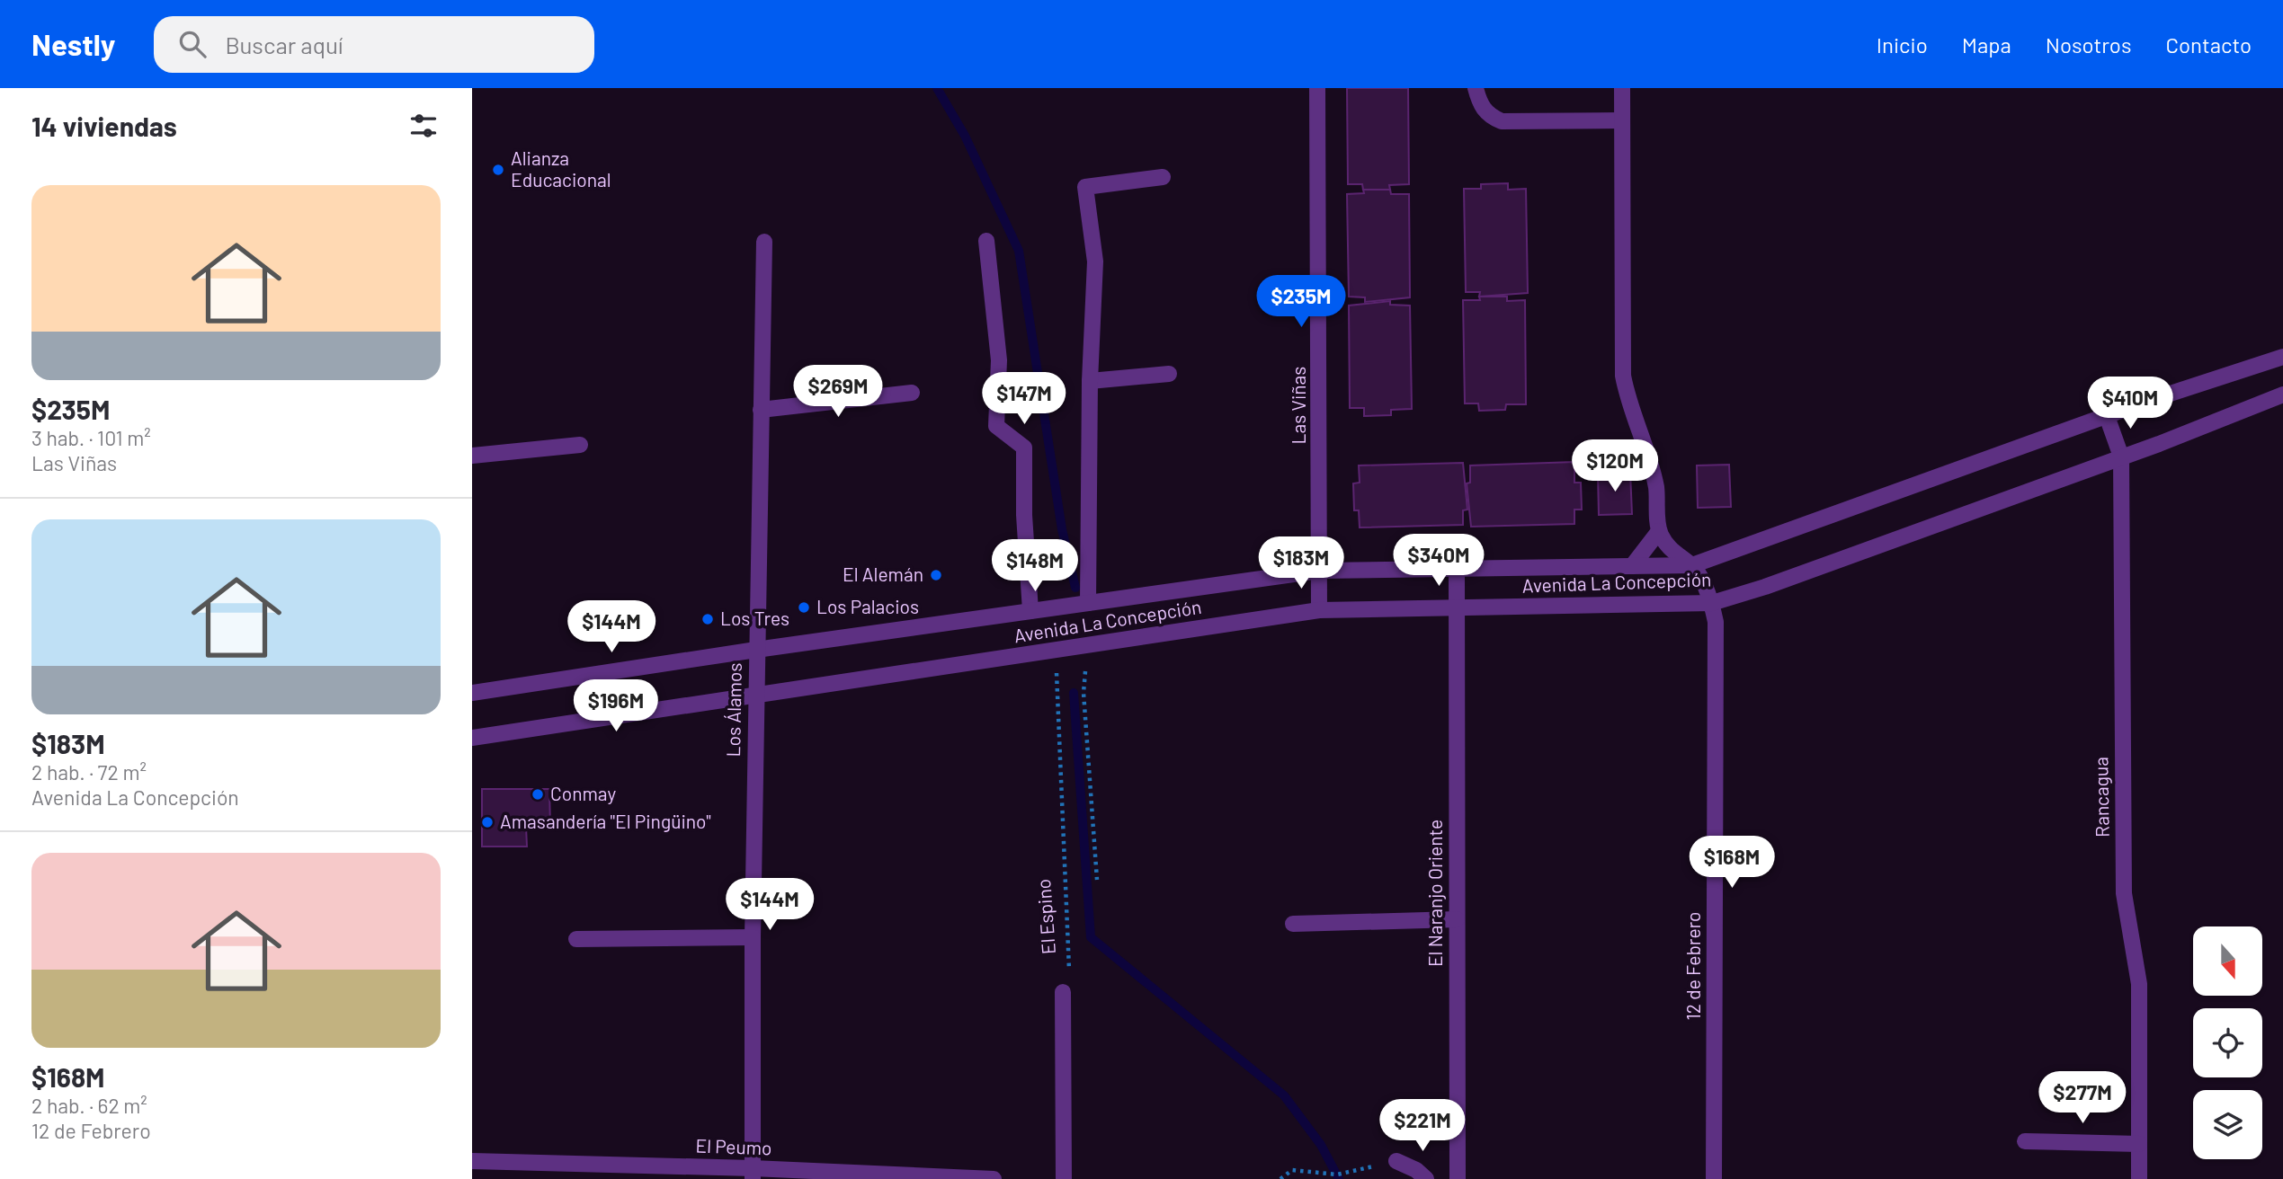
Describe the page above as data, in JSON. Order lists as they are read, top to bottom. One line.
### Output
{"streets":{"street":["Las Viñas","Avenida La Concepción","Los Álamos","Rancagua","El Naranjo Oriente","12 de Febrero","El Peumo"],"path":["El Espino"]},"crossings":[["Las Viñas","Avenida La Concepción"],["Avenida La Concepción","Los Álamos"],["Avenida La Concepción","Rancagua"],["Avenida La Concepción","El Naranjo Oriente"],["Avenida La Concepción","El Espino"],["Avenida La Concepción","12 de Febrero"],["Los Álamos","El Peumo"]],"places":["Alianza Educacional","El Alemán","Los Palacios","Los Tres","Conmay","Amasandería \"El Pingüino\""],"north":"bottom","page":{"header":"Nestly","search":"Buscar aquí","nav":["Inicio","Mapa","Nosotros","Contacto"],"heading":"14 viviendas","list":[{"name":"$235M","note":"3 hab. · 101 m² · Las Viñas"},{"name":"$183M","note":"2 hab. · 72 m² · Avenida La Concepción"},{"name":"$168M","note":"2 hab. · 62 m² · 12 de Febrero"}],"price":["$235M","$269M","$147M","$410M","$120M","$340M","$183M","$148M","$144M","$196M","$168M","$144M","$277M","$221M"]}}
